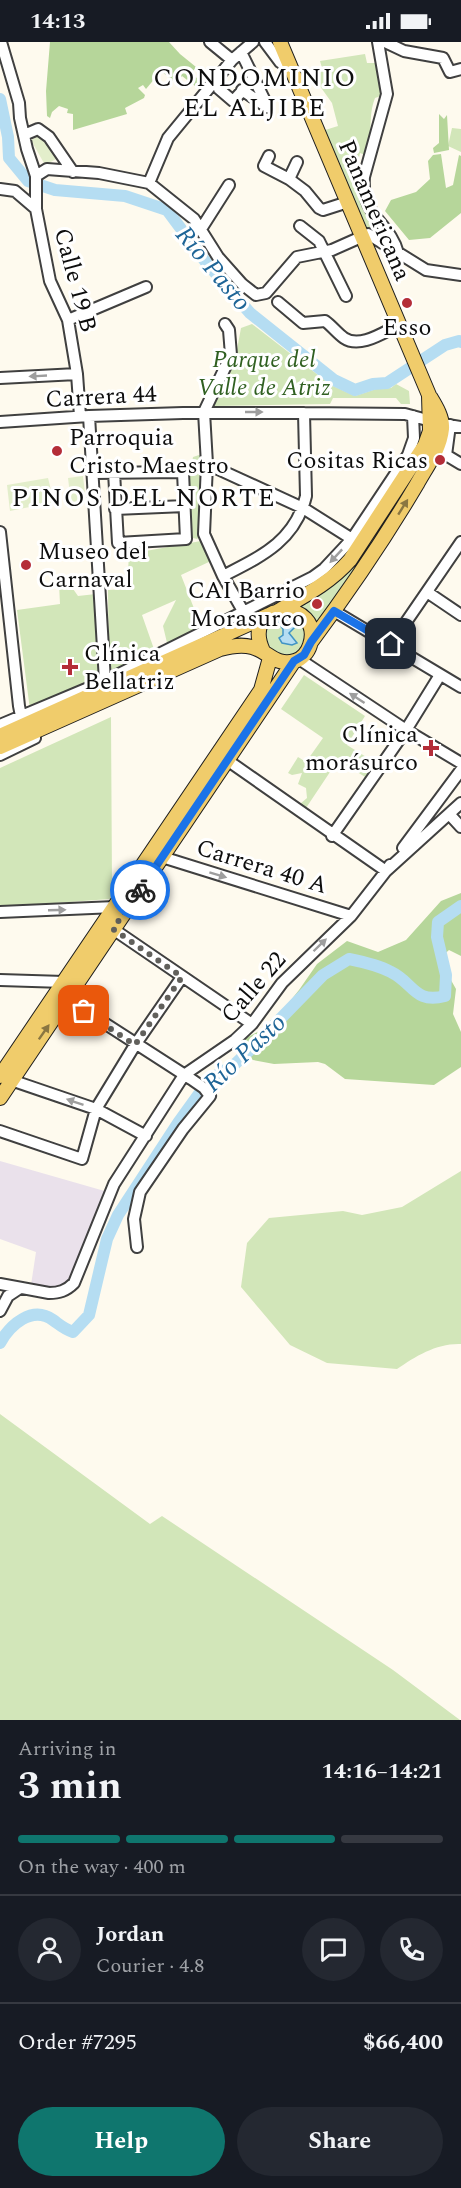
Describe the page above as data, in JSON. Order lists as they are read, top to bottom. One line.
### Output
{"streets":{"main road":["Panamericana"],"street":["Calle 19 B","Carrera 44","Carrera 40 A","Calle 22"]},"crossings":[["Panamericana","Carrera 44"],["Calle 19 B","Carrera 44"],["Carrera 40 A","Calle 22"]],"districts":["CONDOMINIO EL ALJIBE","PINOS DEL NORTE"],"water":["Río Pasto"],"parks":["Parque del Valle de Atriz"],"places":{"other":["Esso","Parroquia Cristo Maestro","Cositas Ricas","Museo del Carnaval","CAI Barrio Morasurco"],"health":["Clínica Bellatriz","Clínica morásurco"]},"page":{"status":"14:13","heading":["3 min","Arriving in","14:16–14:21"],"panel":["Jordan","Courier · 4.8","Order #7295","$66,400"],"bar":"On the way · 400 m","buttons":["Help","Share"]}}
